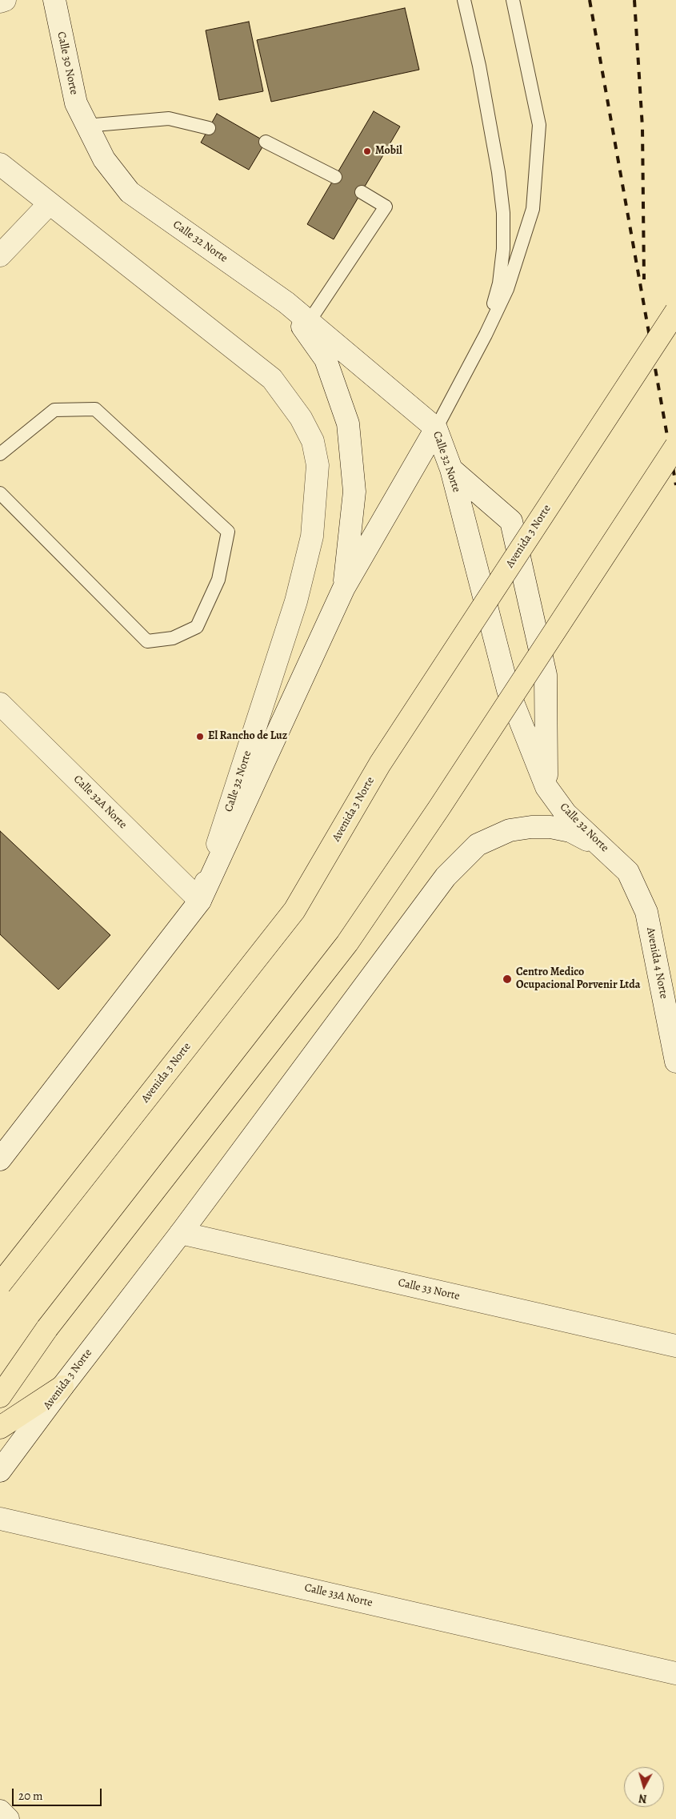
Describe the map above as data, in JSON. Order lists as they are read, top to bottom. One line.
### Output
{"streets":{"main road":["Avenida 3 Norte"],"street":["Calle 30 Norte","Calle 32 Norte","Calle 32A Norte","Avenida 4 Norte","Calle 33 Norte","Calle 33A Norte"]},"crossings":[["Calle 30 Norte","Calle 32 Norte"],["Calle 32 Norte","Avenida 3 Norte"],["Calle 32 Norte","Calle 32A Norte"],["Calle 32 Norte","Avenida 4 Norte"],["Avenida 3 Norte","Calle 33 Norte"]],"places":["Mobil","El Rancho de Luz","Centro Medico Ocupacional Porvenir Ltda"],"scale_bar":"20 m","north":"bottom"}
